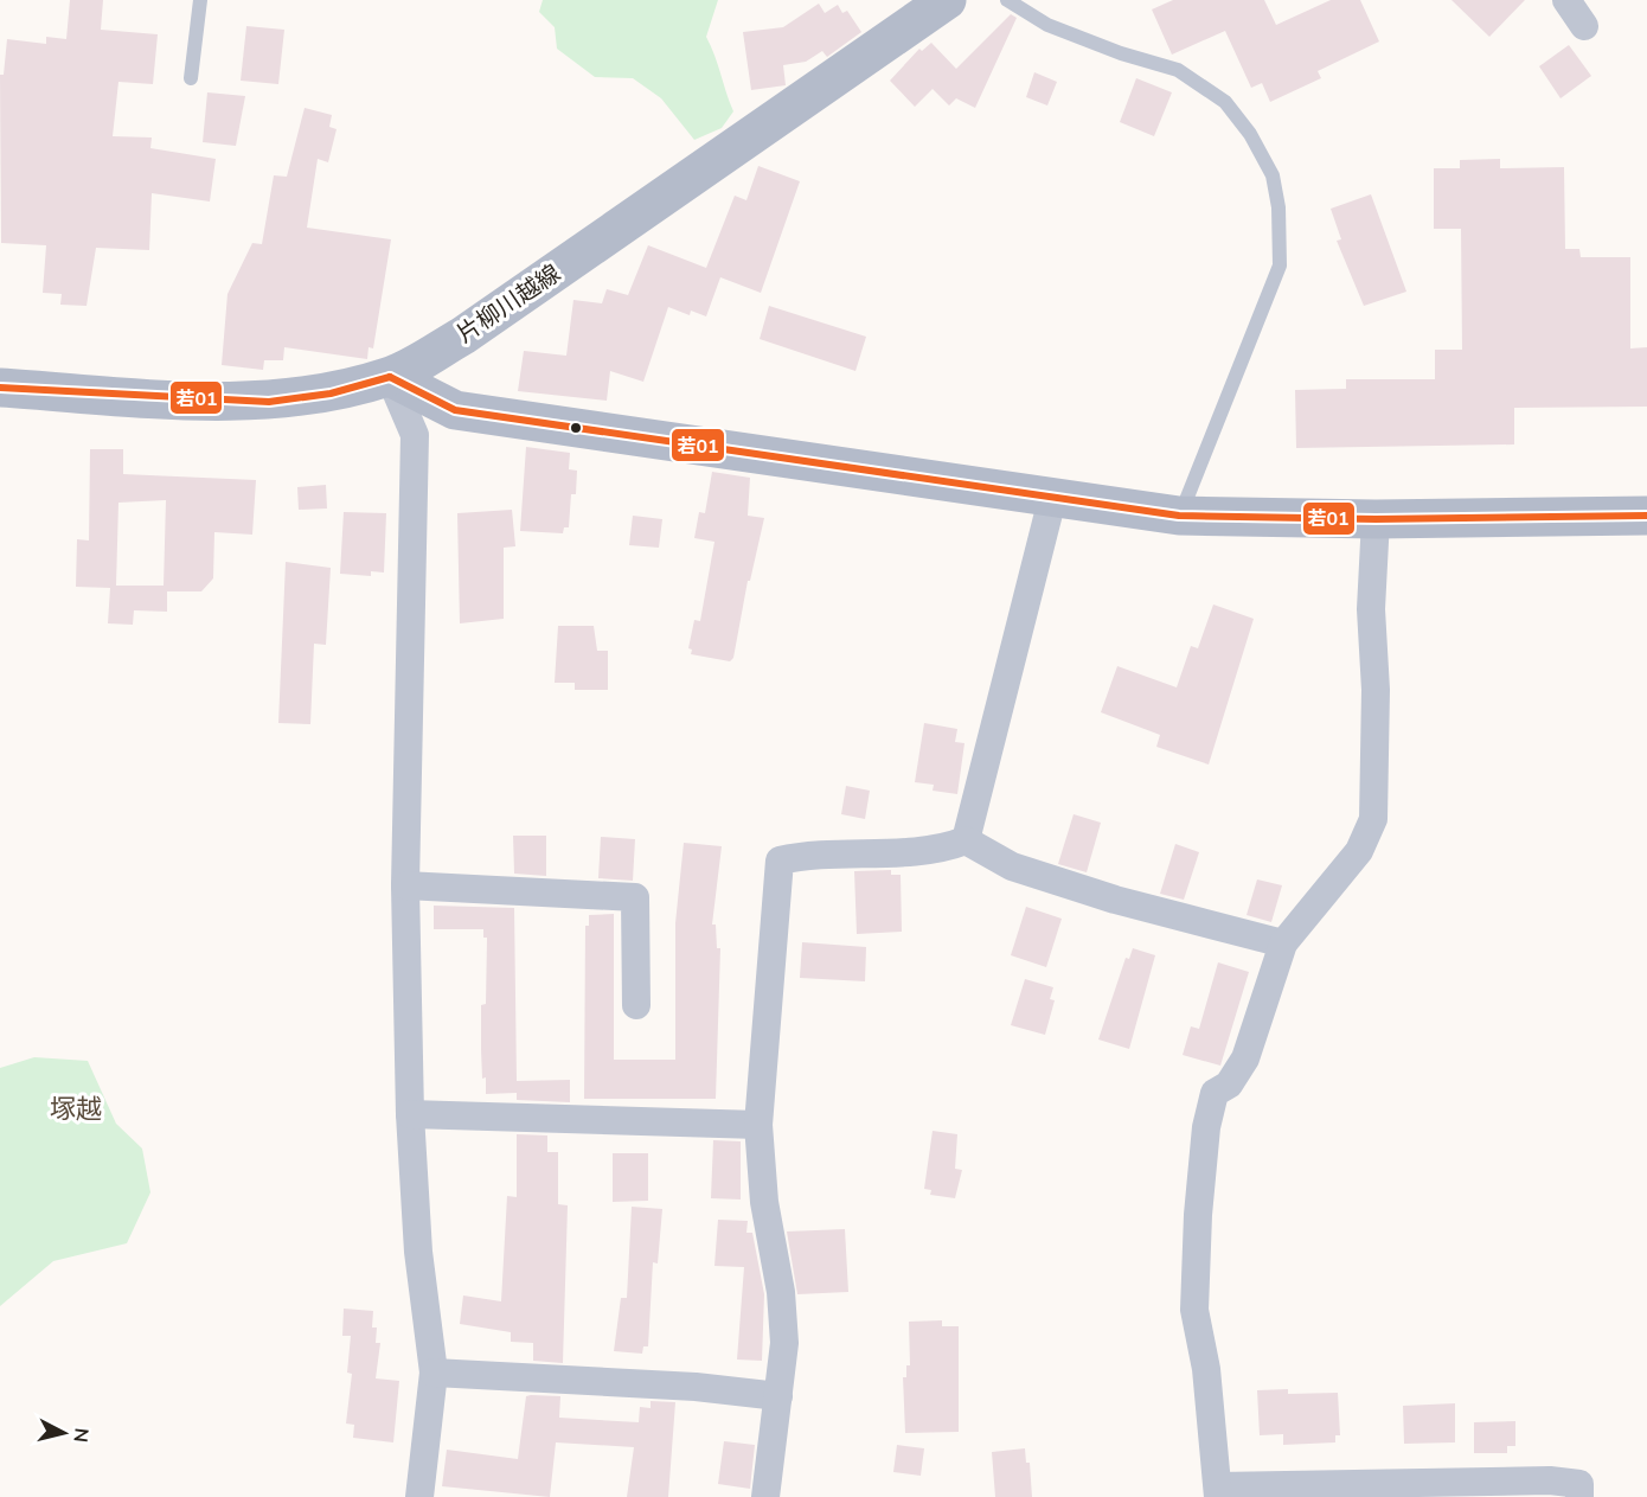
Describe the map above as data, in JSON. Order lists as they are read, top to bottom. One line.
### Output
{"streets":{"street":["片柳川越線"]},"districts":["塚越"],"lines":["transit line 若01"],"north":"right"}
